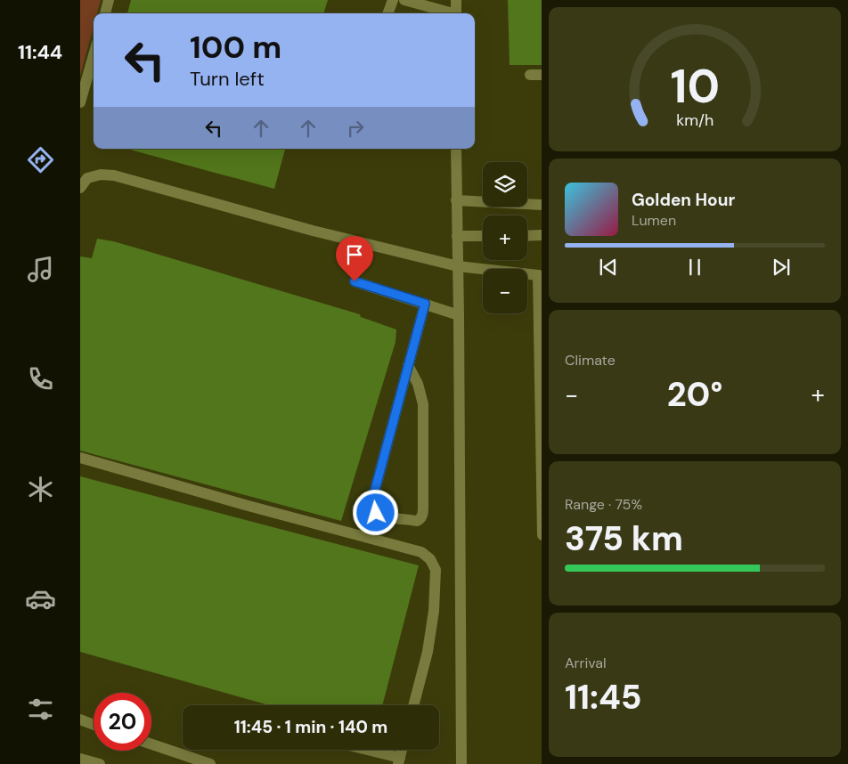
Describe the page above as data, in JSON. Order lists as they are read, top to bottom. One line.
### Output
{"page":{"tabs":"11:44","turn":["100 m","Turn left"],"map_buttons":["+","−"],"song":["Golden Hour","Lumen"],"tile":["Climate",["Range · 75%","375 km"],["Arrival","11:45"]],"heat":["−","20°","+"],"limit":"20","trip":"11:45 · 1 min · 140 m","gauge":["10","km/h"]}}
